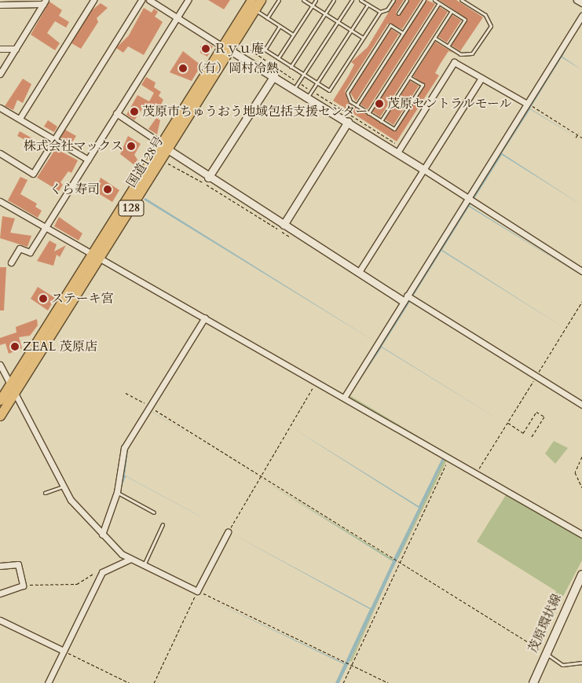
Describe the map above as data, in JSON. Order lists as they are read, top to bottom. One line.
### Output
{"streets":{"highway":["国道128号","128"],"main road":["茂原環状線"]},"places":["Ｒｙｕ庵","（有）岡村冷熱","茂原セントラルモール","茂原市ちゅうおう地域包括支援センター","株式会社マックス","くら寿司","ステーキ宮","ZEAL 茂原店"]}
